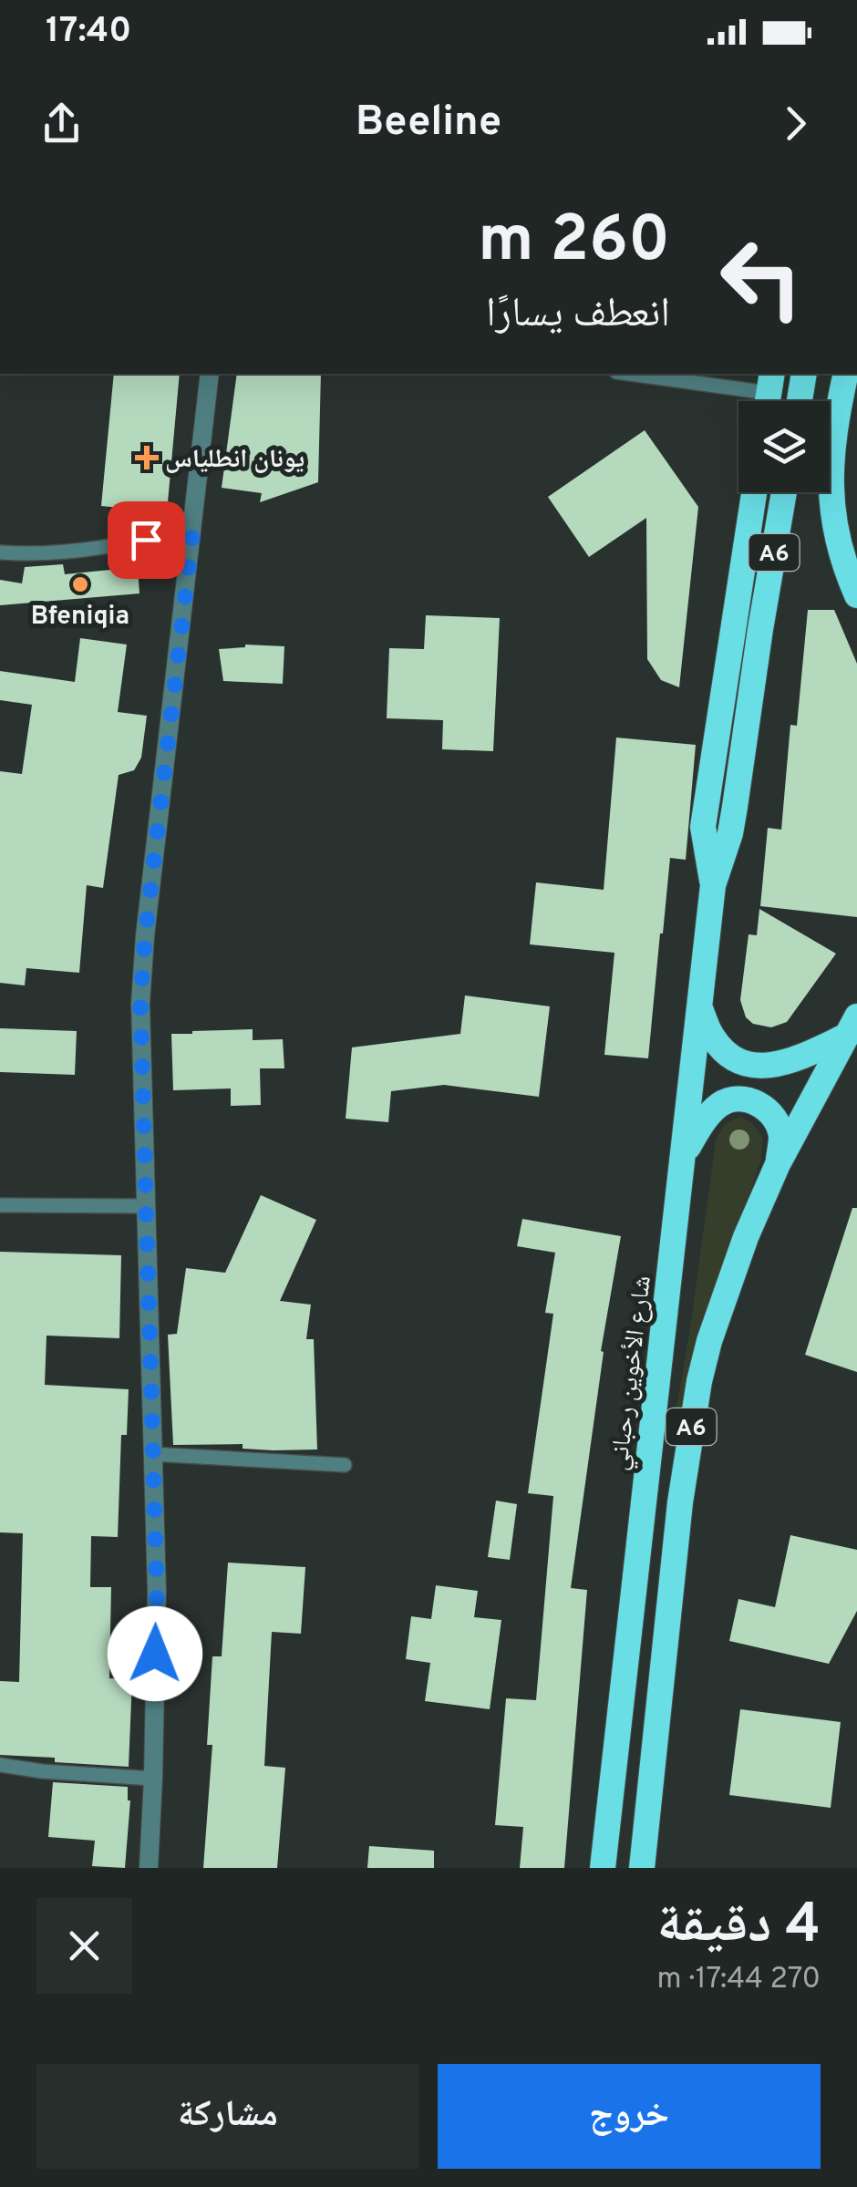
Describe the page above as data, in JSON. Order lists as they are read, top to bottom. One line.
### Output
{"streets":{"highway":["A6","شارع الأخوين رحباني"]},"crossings":[["A6","شارع الأخوين رحباني"]],"places":{"health":["يونان انطلياس"],"other":["Bfeniqia"]},"page":{"status":"17:40","header":"Beeline","turn":["260 m","انعطف يسارًا"],"heading":["4 دقيقة","270 m · 17:44"],"buttons":["خروج","مشاركة"]}}
